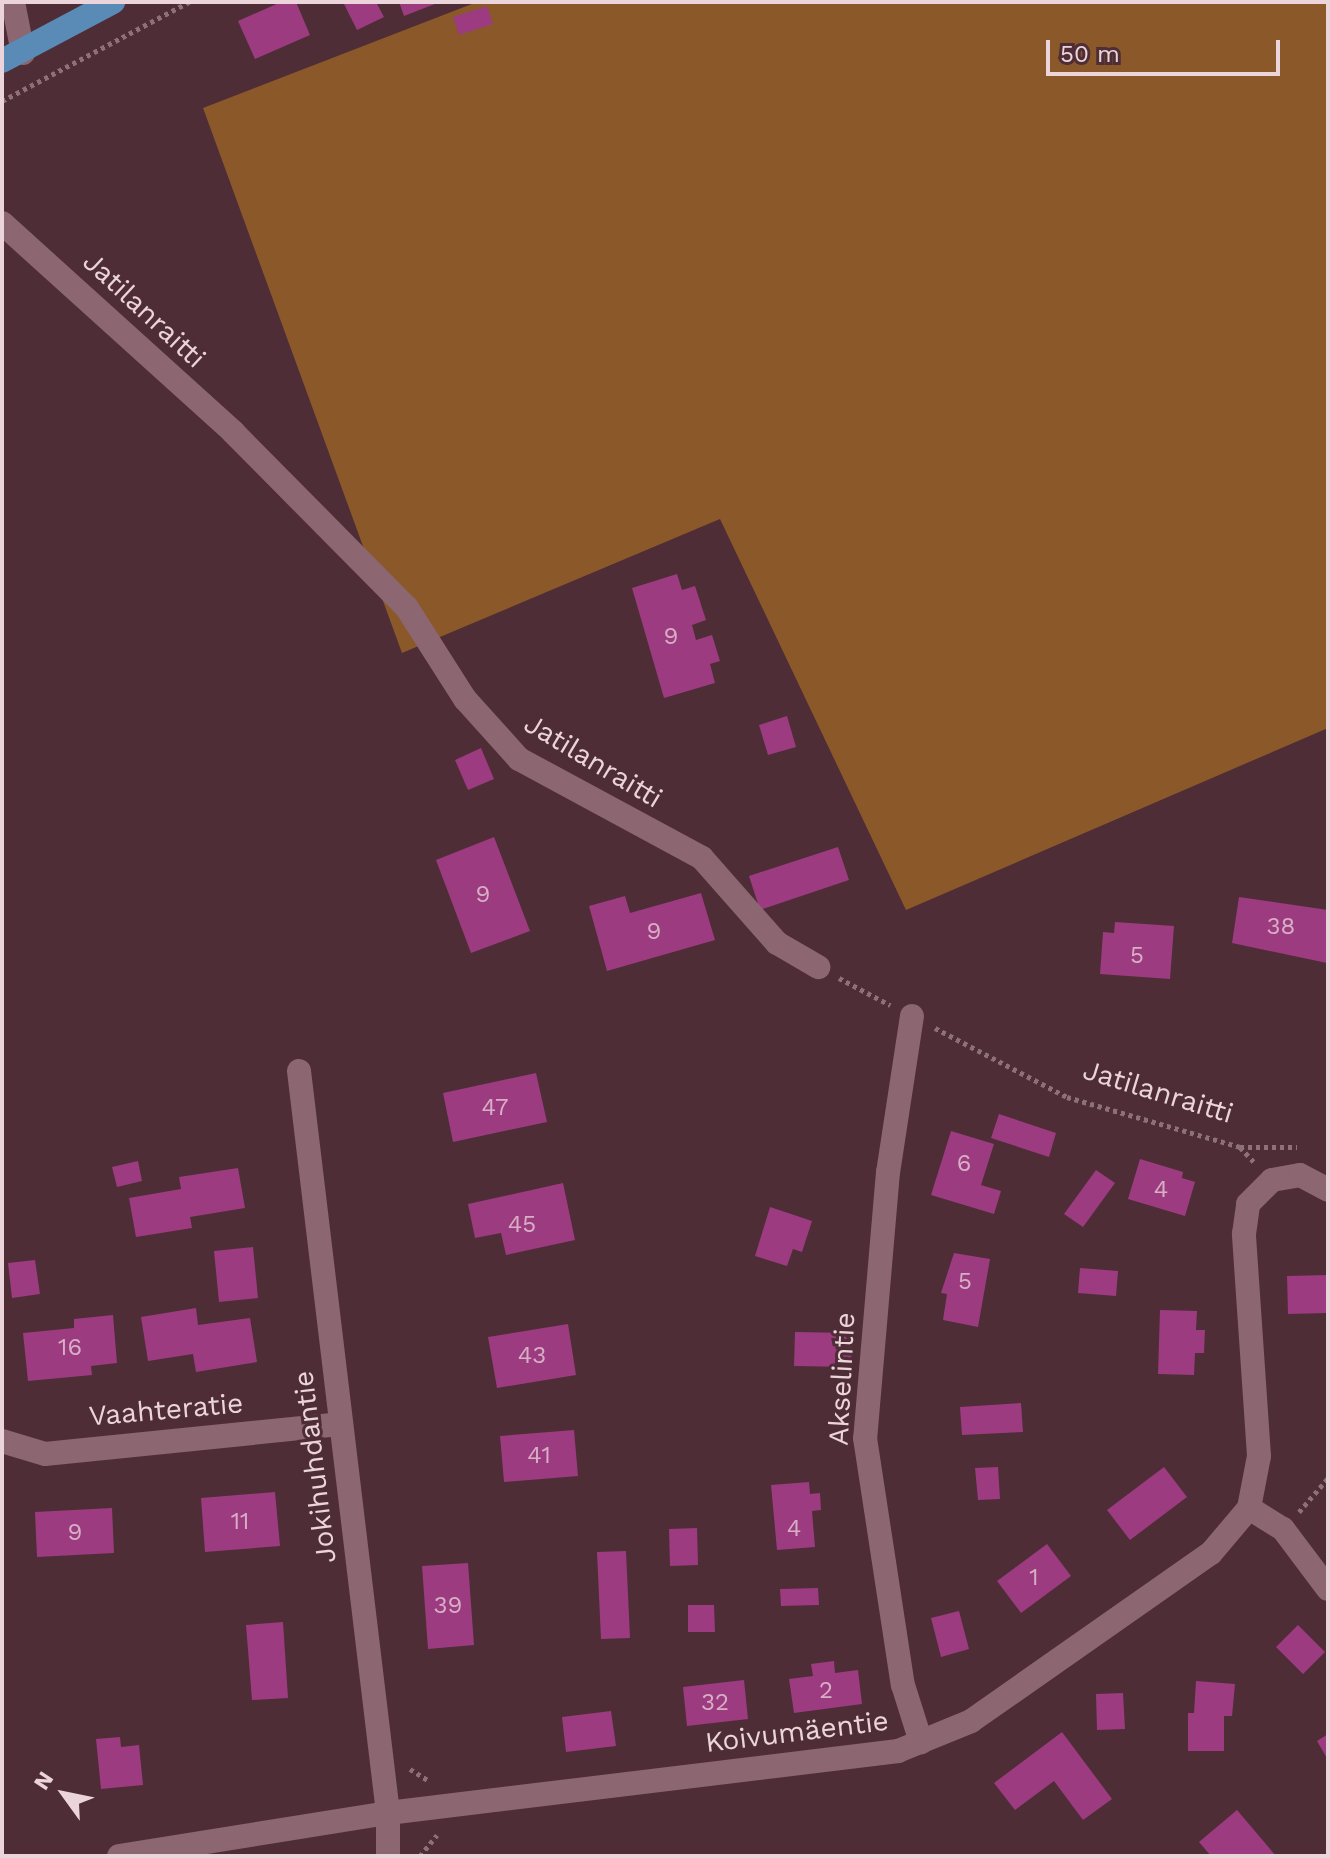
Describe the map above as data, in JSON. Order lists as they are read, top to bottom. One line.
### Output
{"streets":{"street":["Jatilanraitti","Akselintie","Vaahteratie","Jokihuhdantie","Koivumäentie"]},"crossings":[["Jatilanraitti","Akselintie"],["Jatilanraitti","Koivumäentie"],["Akselintie","Koivumäentie"],["Vaahteratie","Jokihuhdantie"],["Jokihuhdantie","Koivumäentie"]],"house_numbers":["9","9","38","9","5","47","6","4","45","5","16","43","41","11","4","9","1","39","2","32"],"scale_bar":"50 m","north":"top left"}
